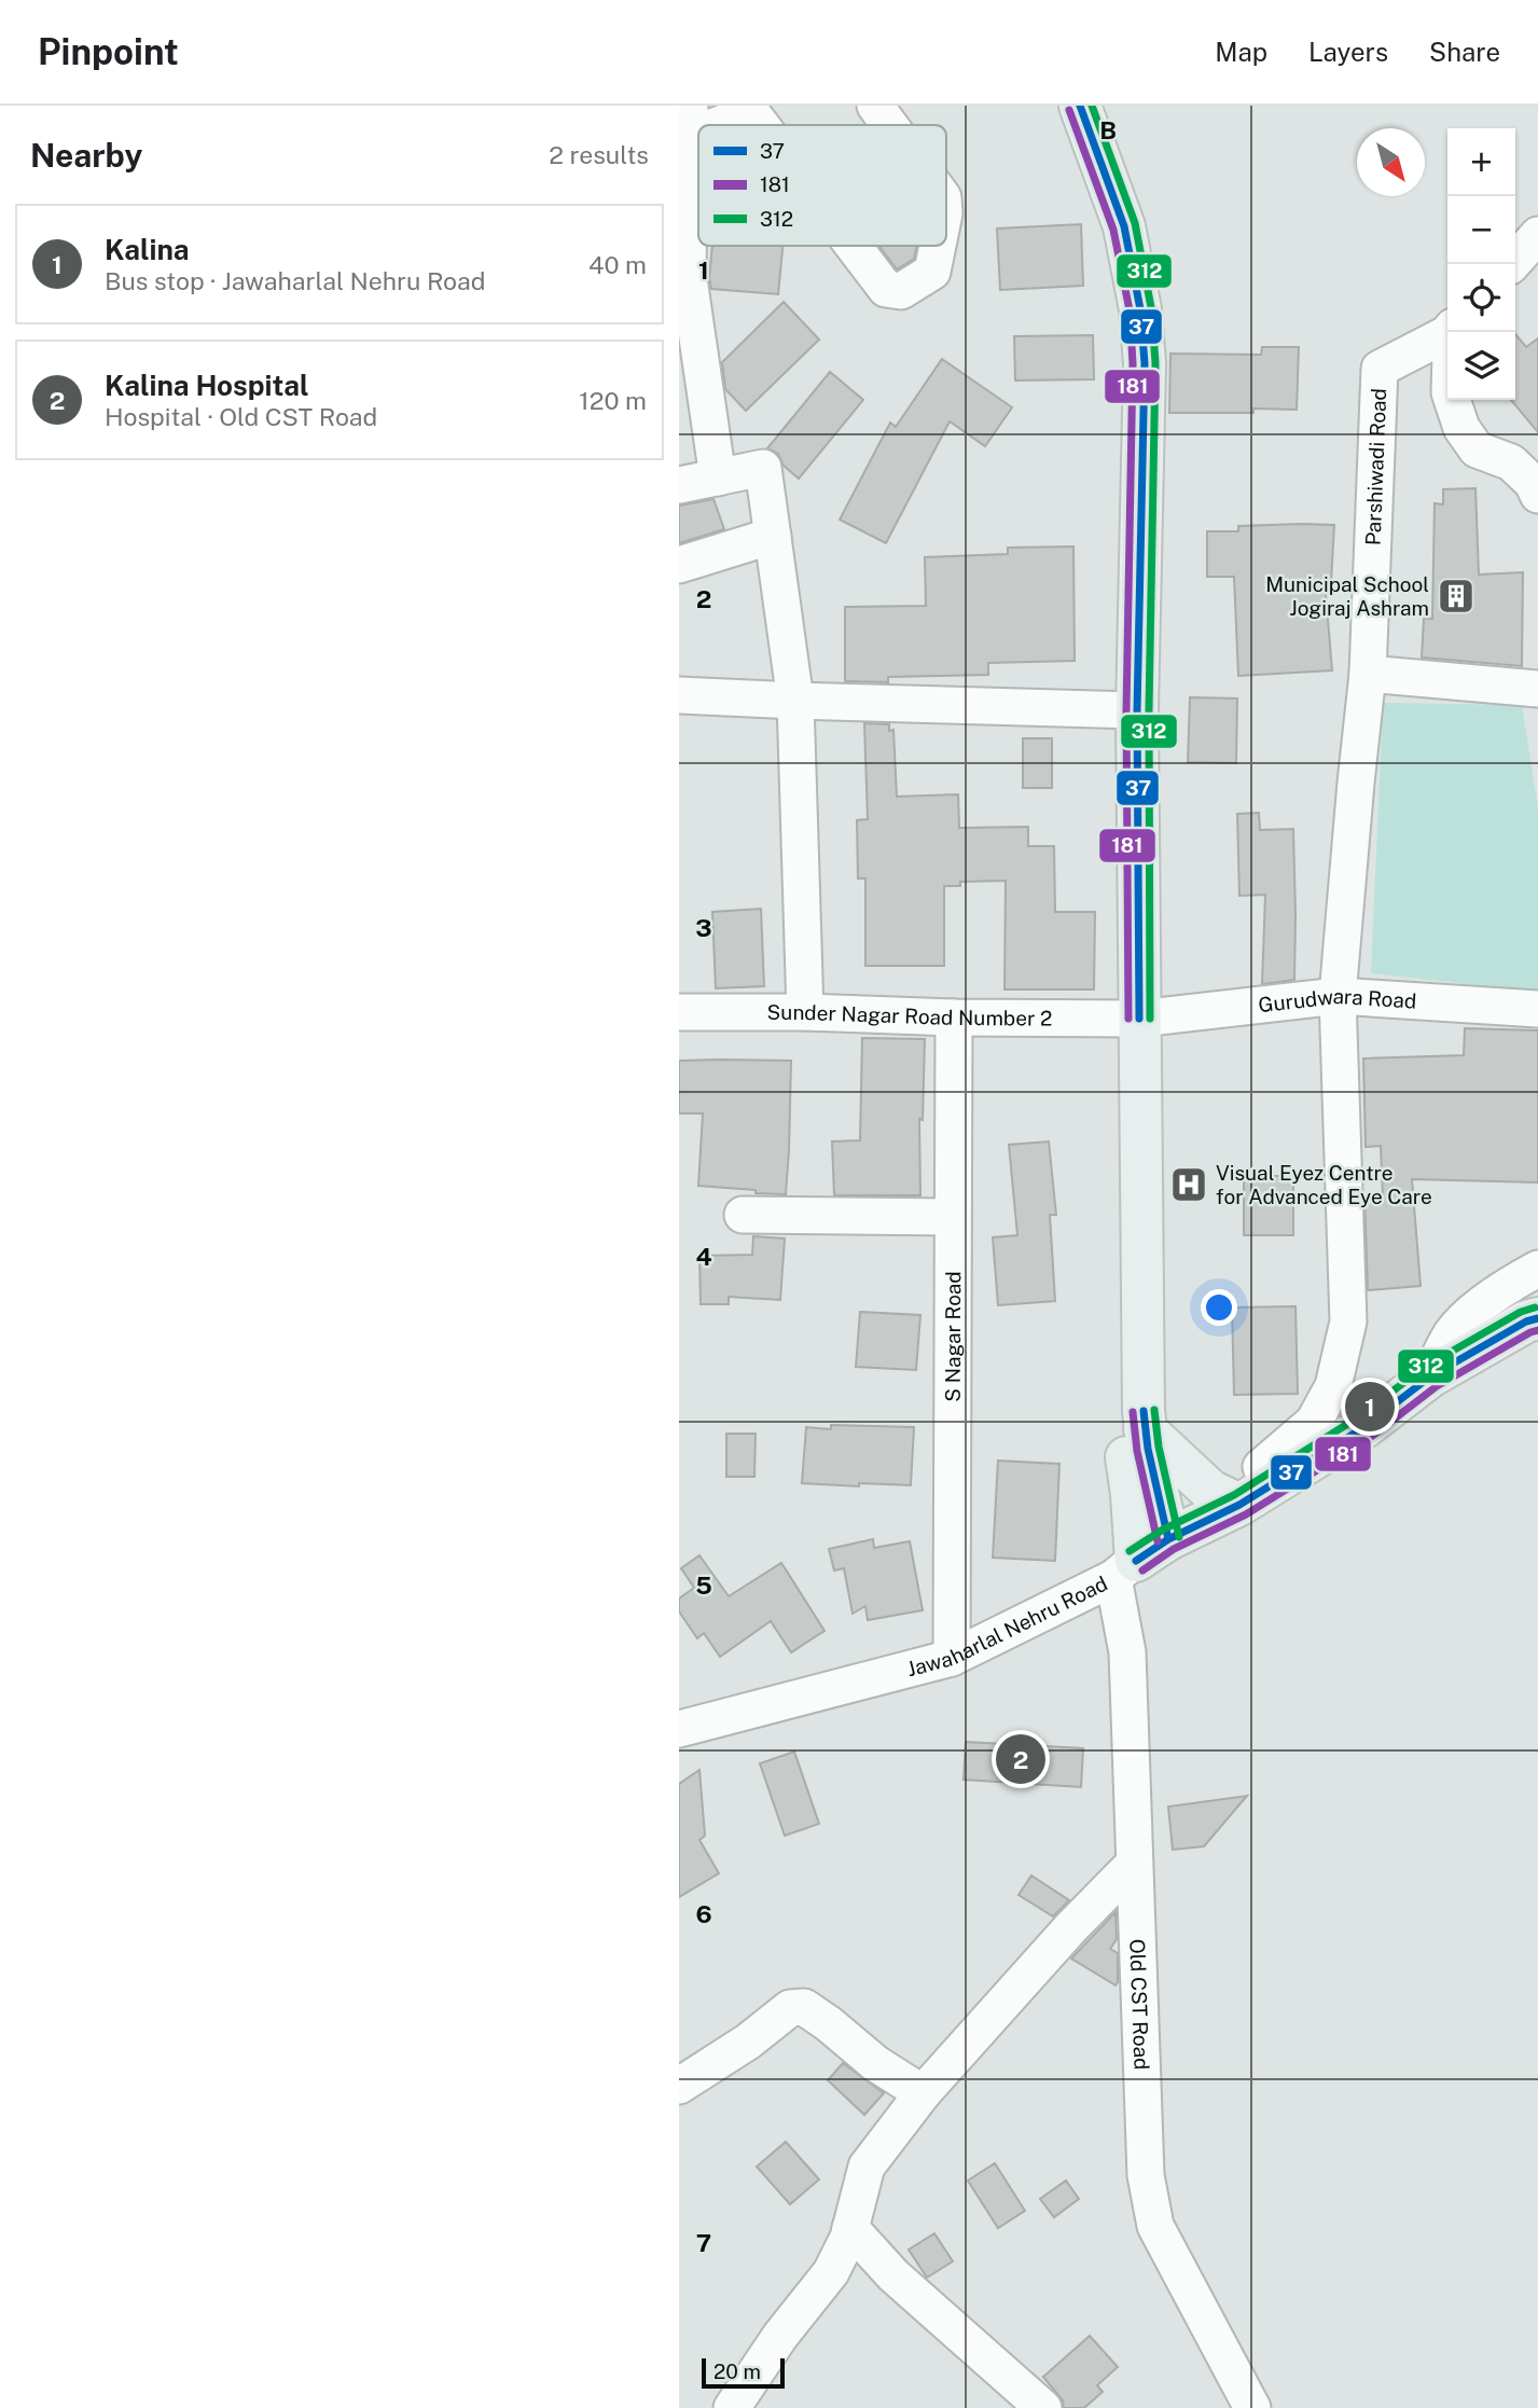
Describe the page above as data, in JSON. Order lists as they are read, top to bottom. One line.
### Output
{"streets":{"main road":["Jawaharlal Nehru Road"],"street":["Parshiwadi Road","Gurudwara Road","Sunder Nagar Road Number 2","S Nagar Road","Old CST Road"]},"crossings":[["Parshiwadi Road","Gurudwara Road"],["Gurudwara Road","Sunder Nagar Road Number 2"],["Sunder Nagar Road Number 2","S Nagar Road"],["S Nagar Road","Jawaharlal Nehru Road"],["Jawaharlal Nehru Road","Old CST Road"]],"places":{"building":["Municipal School Jogiraj Ashram"],"hospital":["Visual Eyez Centre for Advanced Eye Care"]},"lines":["transit line 37","transit line 312","transit line 181"],"legend":["37","181","312"],"scale_bar":"20 m","north":"bottom right","page":{"header":"Pinpoint","nav":["Map","Layers","Share"],"heading":["Nearby","2 results"],"map_buttons":["+","−"],"list":[{"mark":"1","name":"Kalina","note":"Bus stop · Jawaharlal Nehru Road","value":"40 m"},{"mark":"2","name":"Kalina Hospital","note":"Hospital · Old CST Road","value":"120 m"}],"pins":["1","2"],"scale":"20 m"},"grid":{"columns":["B"],"rows":["1","2","3","4","5","6","7"]}}
